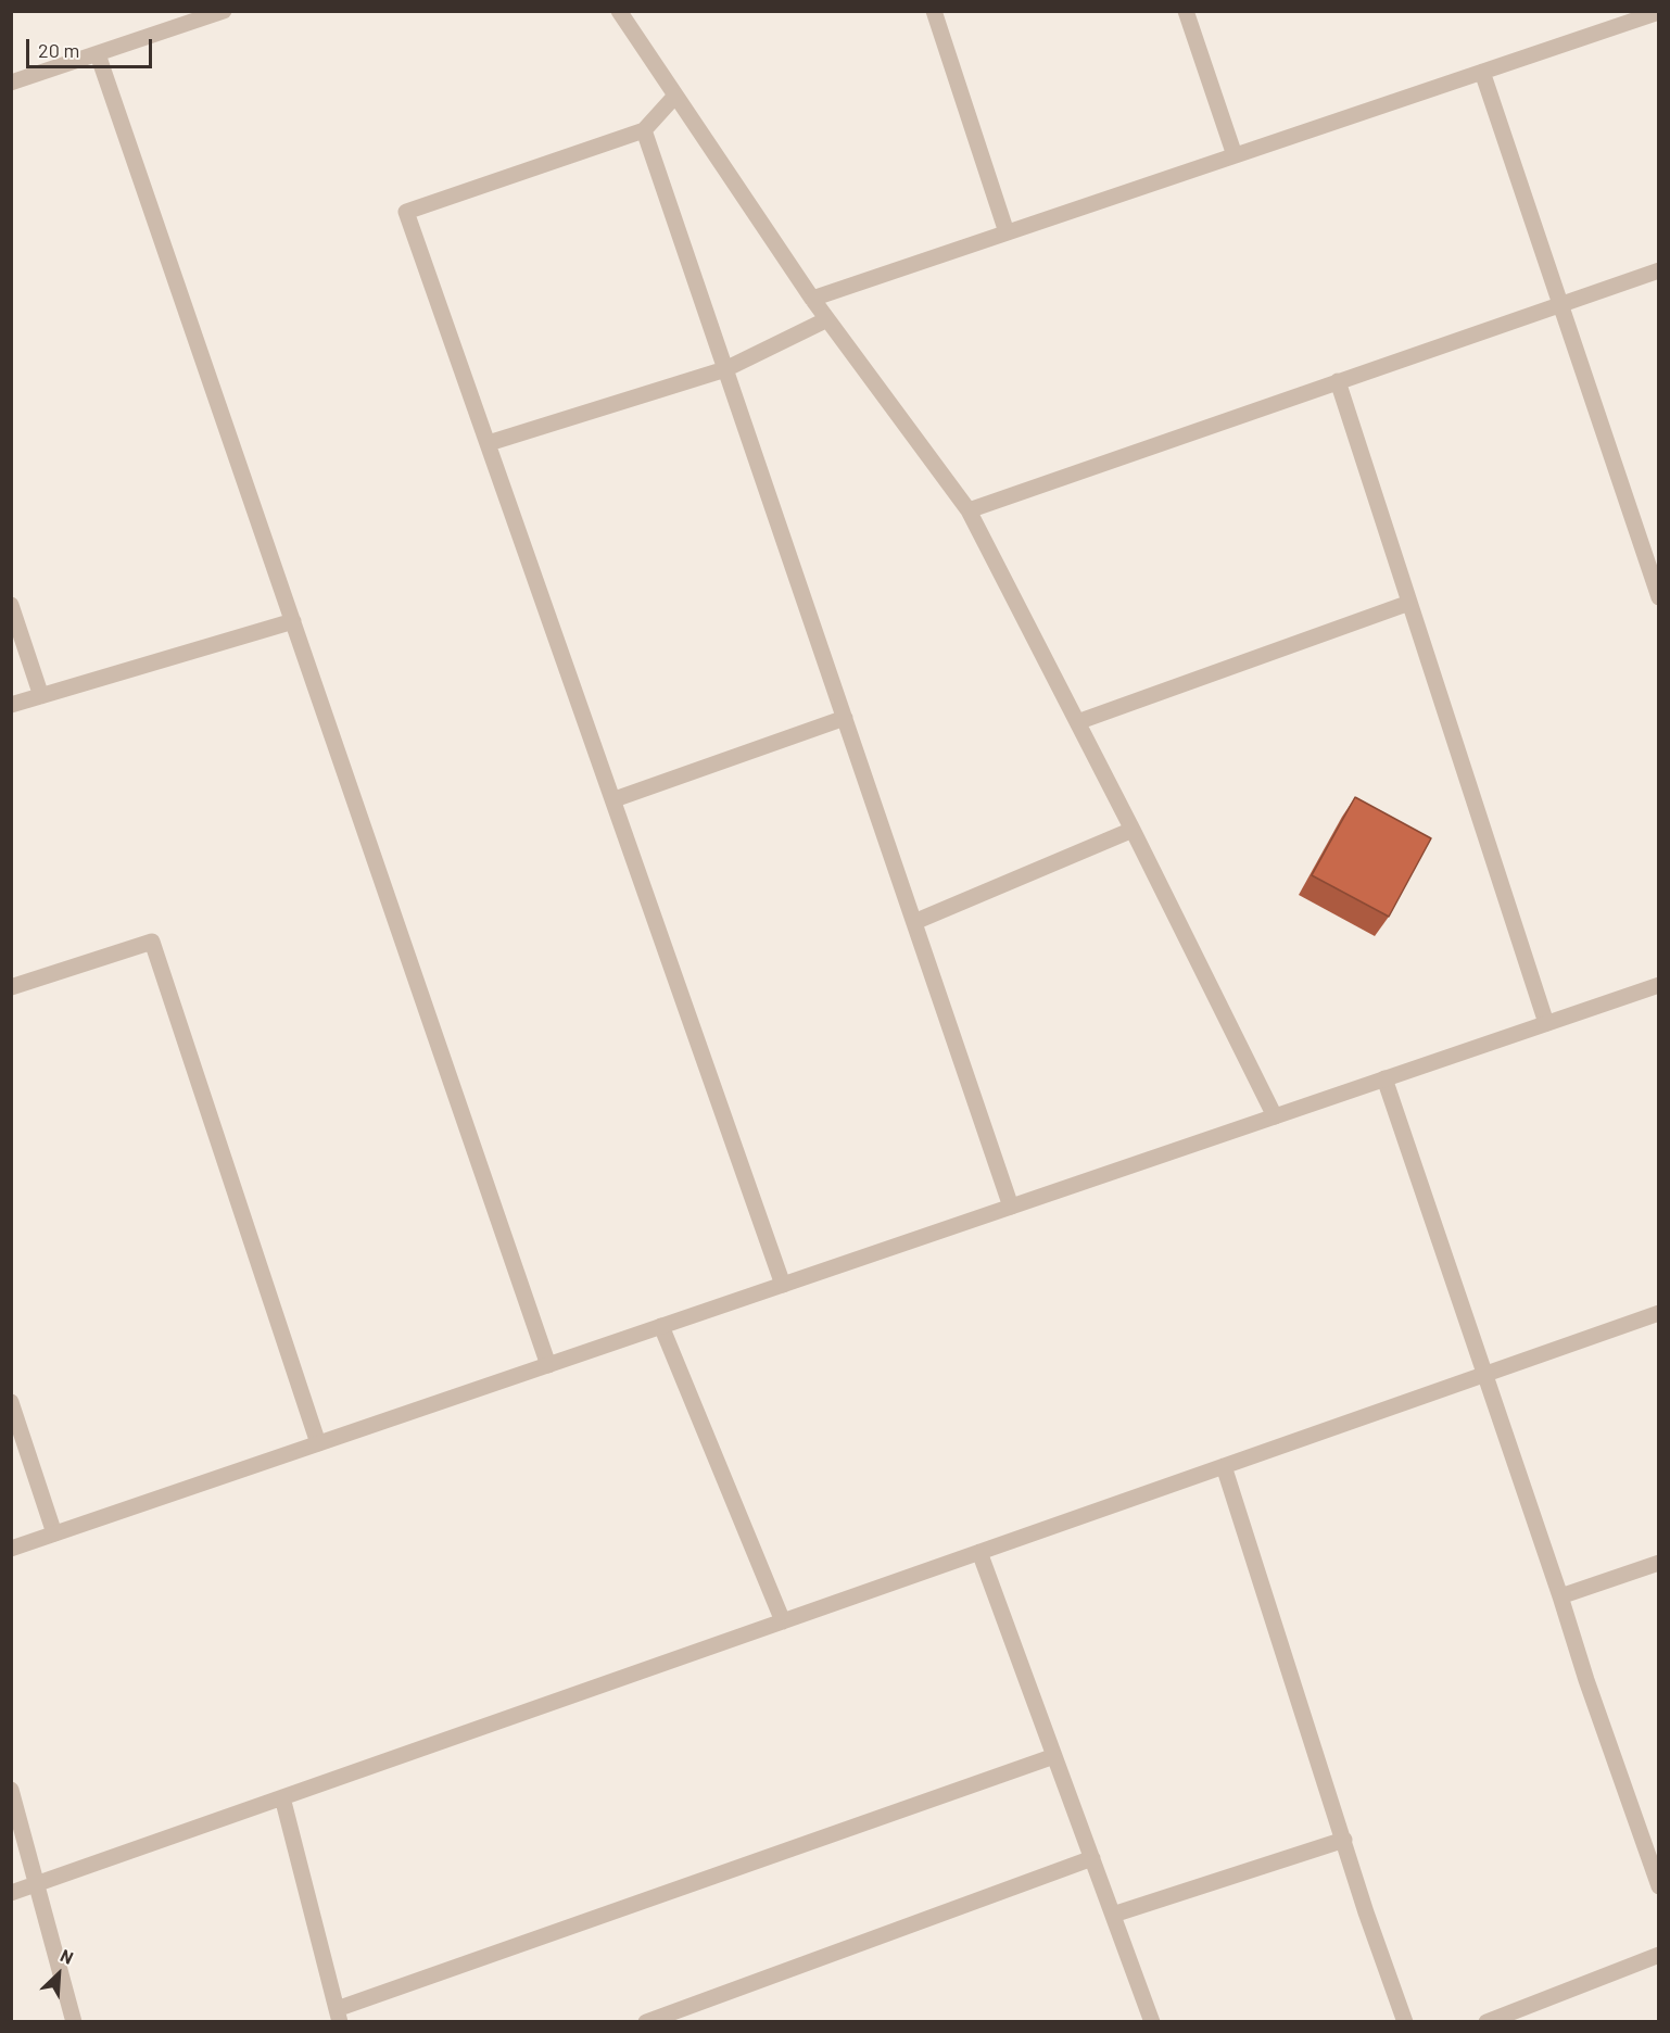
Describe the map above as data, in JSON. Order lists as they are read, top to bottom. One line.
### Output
{"scale_bar":"20 m","north":"top right"}
